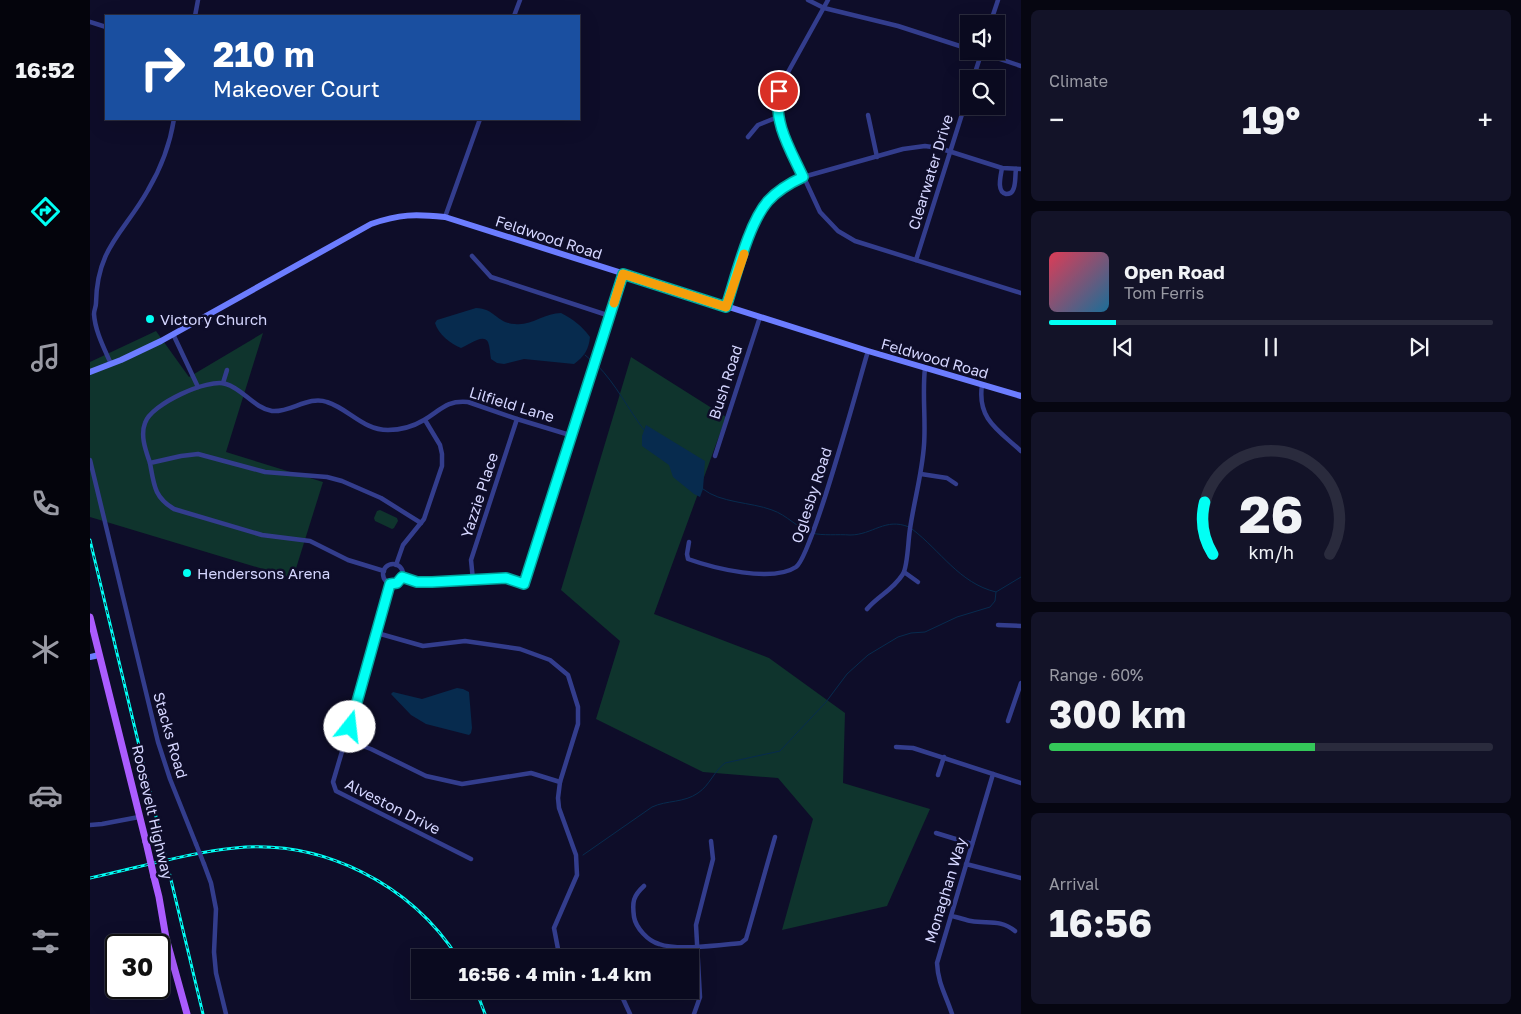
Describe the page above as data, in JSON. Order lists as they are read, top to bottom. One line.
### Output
{"streets":{"main road":["Roosevelt Highway"],"street":["Clearwater Drive","Feldwood Road","Bush Road","Lilfield Lane","Yazzie Place","Oglesby Road","Stacks Road","Alveston Drive","Monaghan Way"]},"crossings":[["Feldwood Road","Bush Road"],["Feldwood Road","Oglesby Road"],["Lilfield Lane","Yazzie Place"]],"places":["Victory Church","Hendersons Arena"],"page":{"tabs":"16:52","tile":["Climate",["Range · 60%","300 km"],["Arrival","16:56"]],"turn":["210 m","Makeover Court"],"heat":["−","19°","+"],"song":["Open Road","Tom Ferris"],"limit":"30","trip":"16:56 · 4 min · 1.4 km","gauge":["26","km/h"]}}
